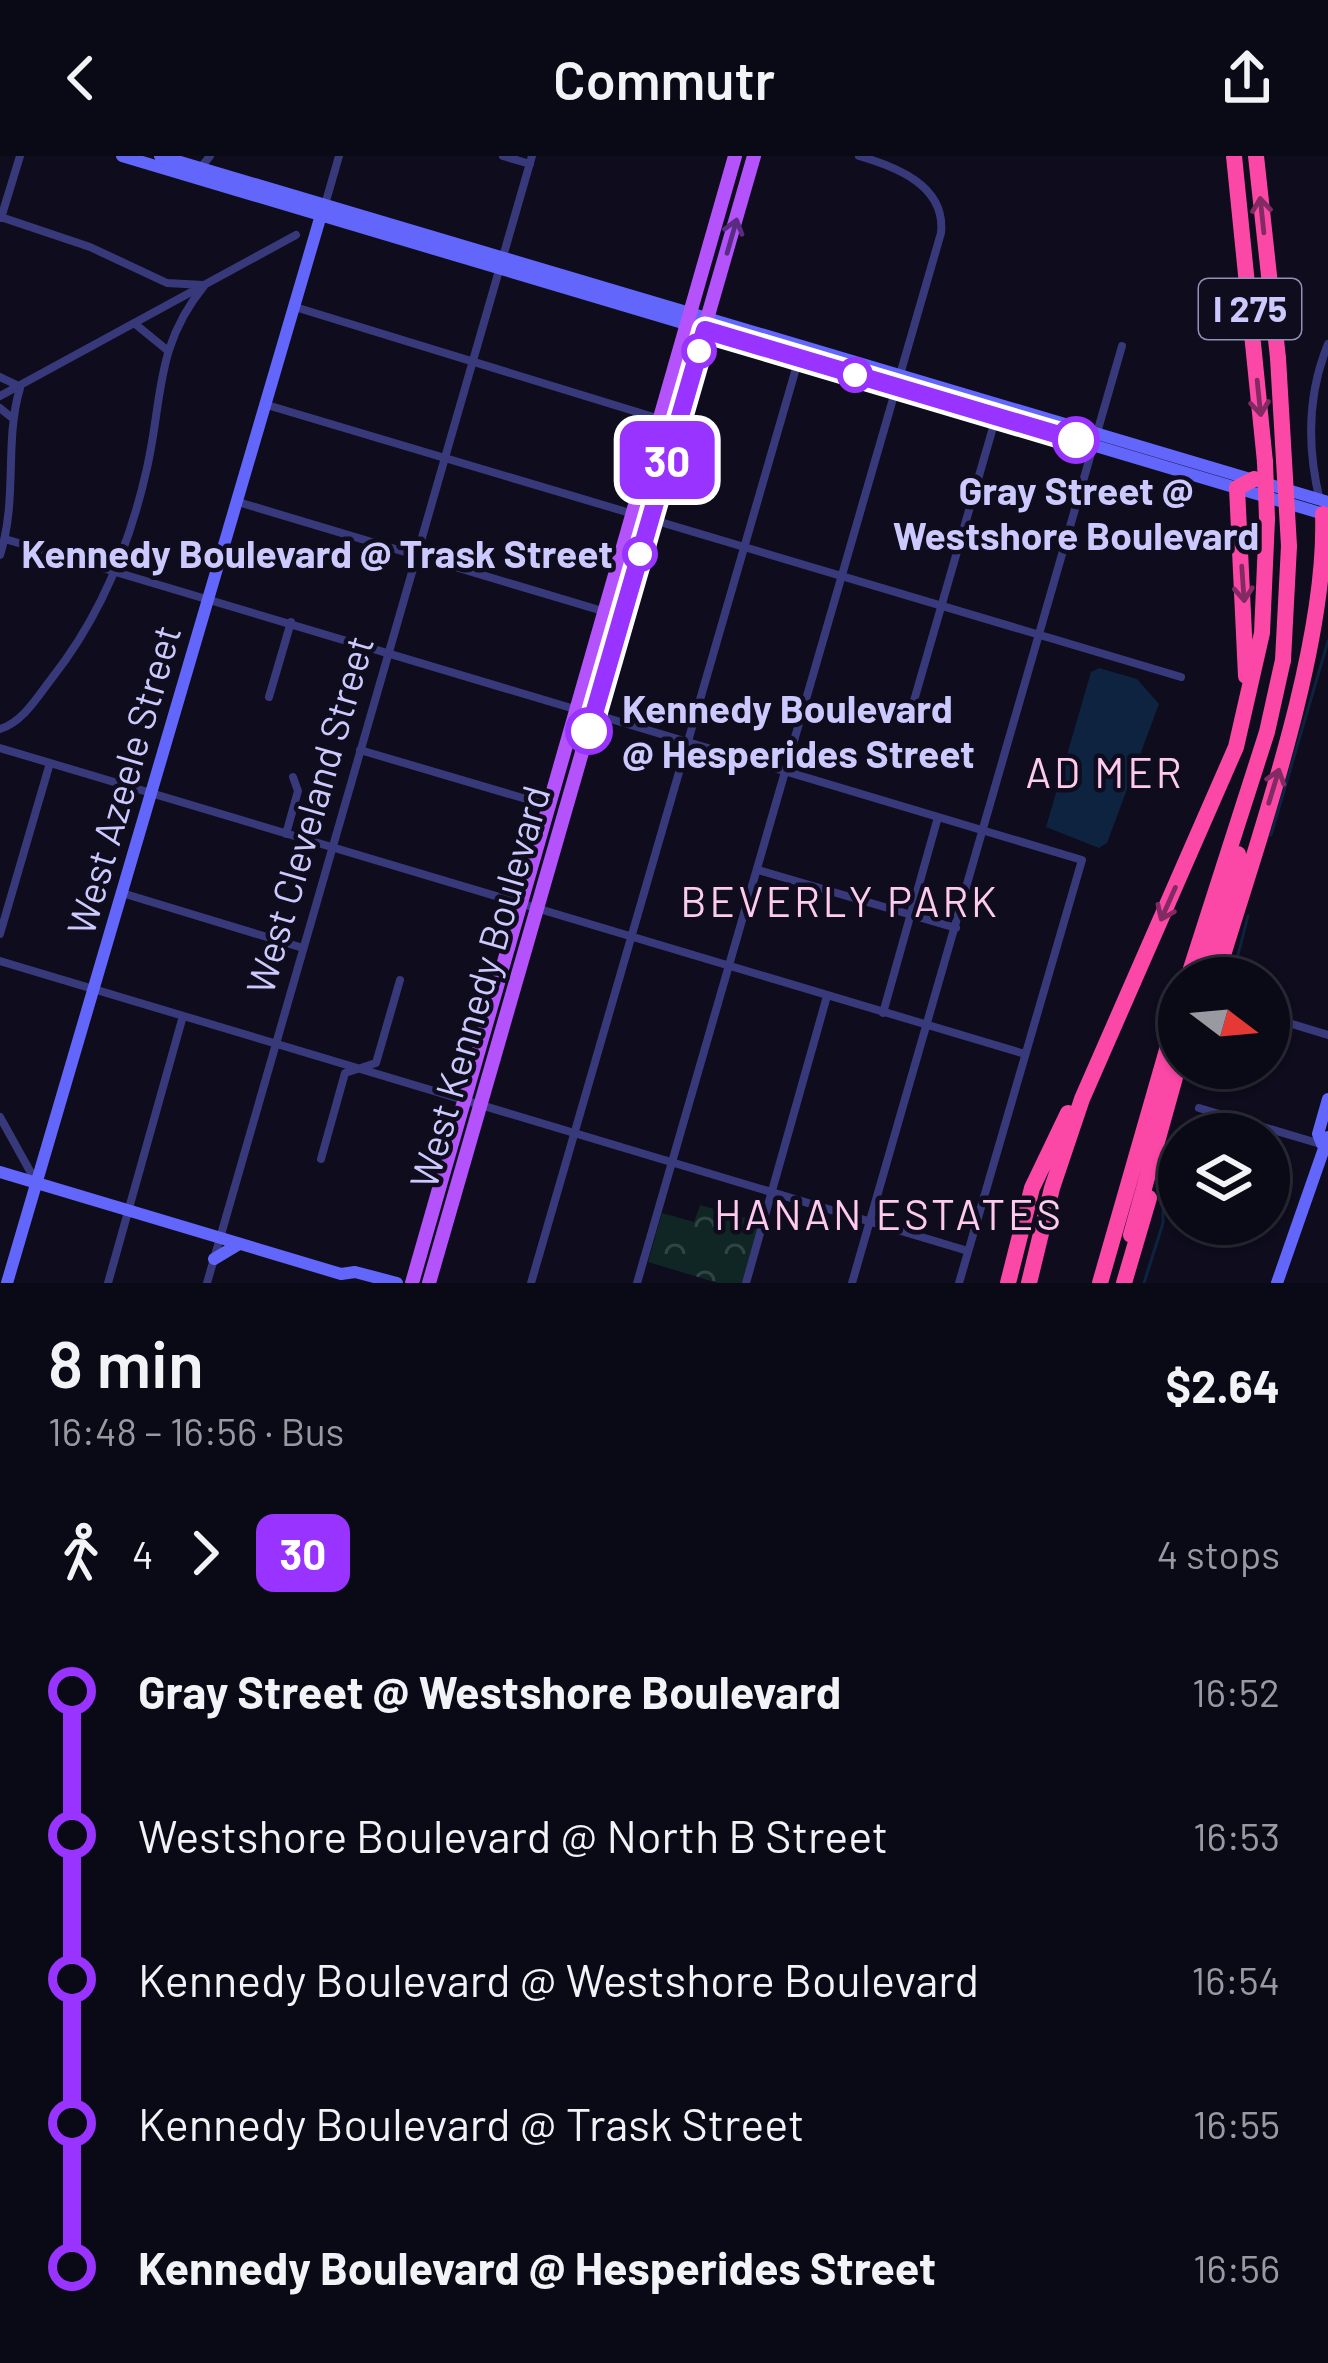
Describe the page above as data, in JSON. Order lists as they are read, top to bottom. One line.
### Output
{"streets":{"highway":["I 275"],"main road":["West Kennedy Boulevard"],"street":["West Azeele Street","West Cleveland Street"]},"districts":["AD MER","BEVERLY PARK","HANAN ESTATES"],"places":["Gray Street @ Westshore Boulevard","Kennedy Boulevard @ Trask Street","Kennedy Boulevard @ Hesperides Street"],"lines":["bus line 30"],"north":"right","page":{"header":"Commutr","on_map":"30","heading":["8 min","16:48 – 16:56 · Bus","$2.64"],"legs":["4","30","4 stops"],"list":[{"name":"Gray Street @ Westshore Boulevard","value":"16:52"},{"name":"Westshore Boulevard @ North B Street","value":"16:53"},{"name":"Kennedy Boulevard @ Westshore Boulevard","value":"16:54"},{"name":"Kennedy Boulevard @ Trask Street","value":"16:55"},{"name":"Kennedy Boulevard @ Hesperides Street","value":"16:56"}]}}
